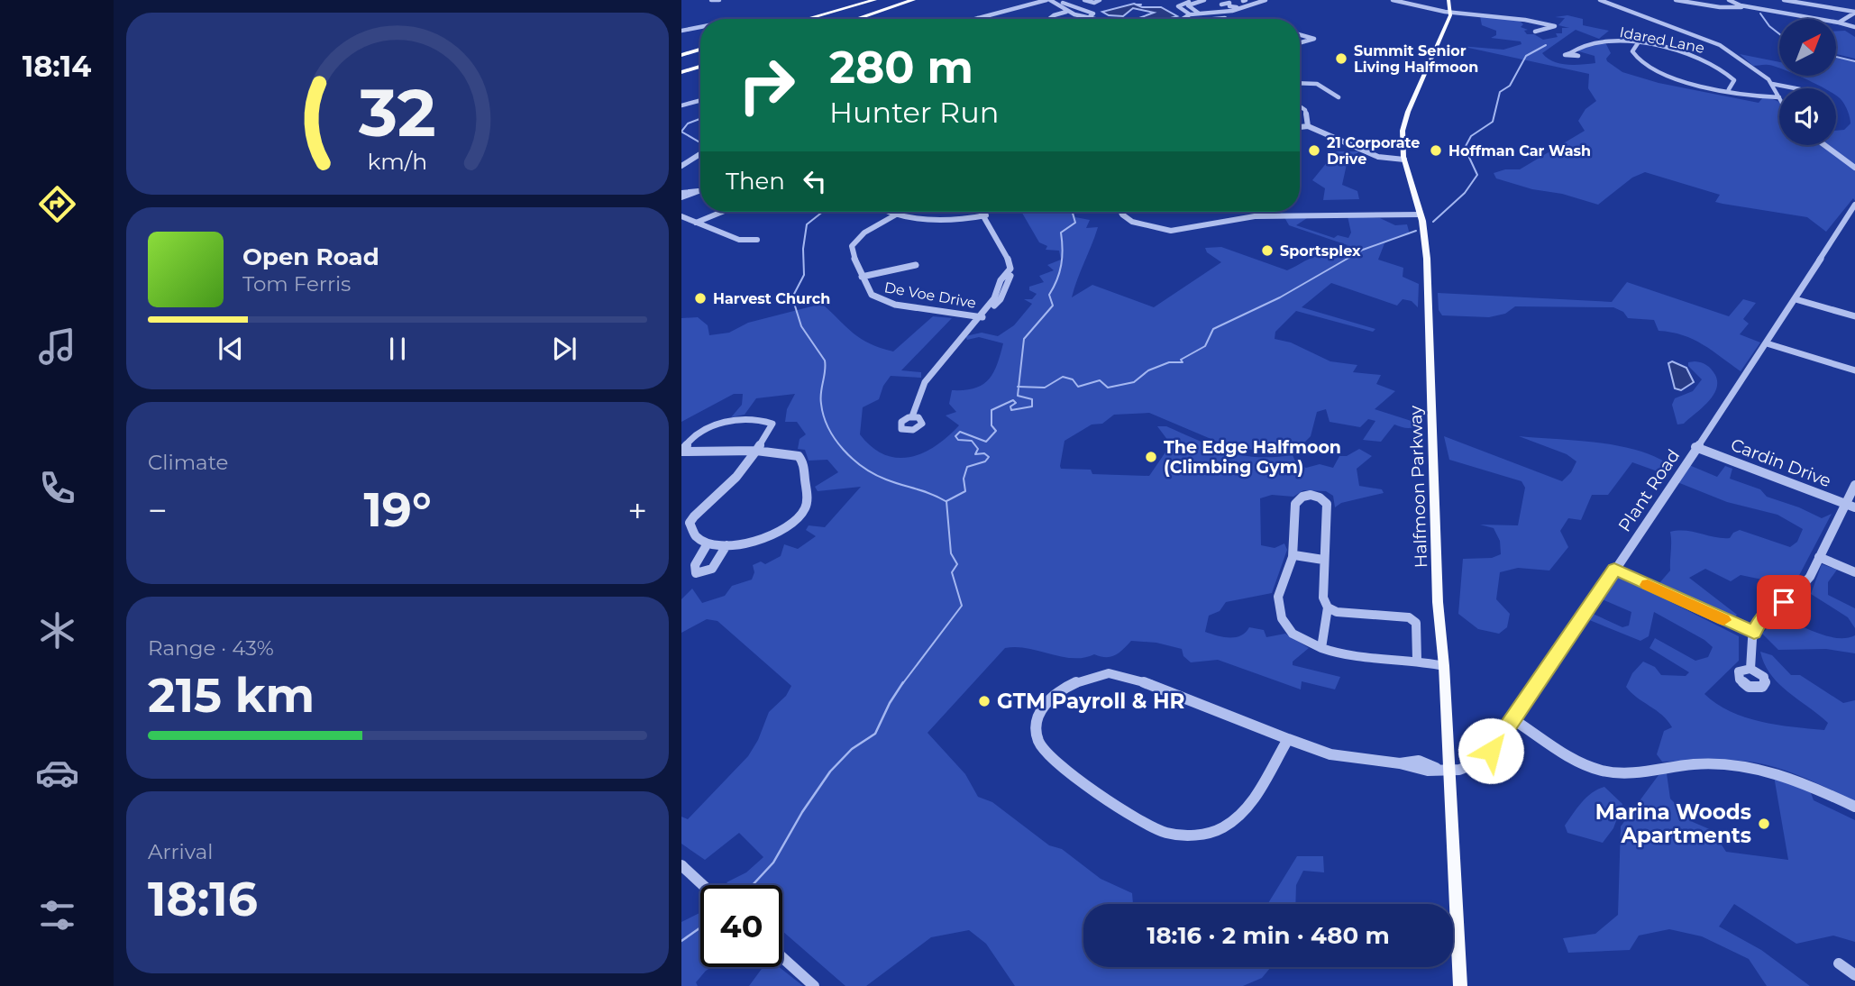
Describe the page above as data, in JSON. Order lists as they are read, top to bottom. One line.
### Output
{"streets":{"main road":["Halfmoon Parkway"],"street":["Idared Lane","De Voe Drive","Cardin Drive","Plant Road"]},"crossings":[["Cardin Drive","Plant Road"],["Halfmoon Parkway","Plant Road"]],"places":["Summit Senior Living Halfmoon","21 Corporate Drive","Hoffman Car Wash","Sportsplex","Harvest Church","The Edge Halfmoon (Climbing Gym)","GTM Payroll & HR","Marina Woods Apartments"],"north":"top right","page":{"tabs":"18:14","turn":["280 m","Hunter Run"],"then":"Then","song":["Open Road","Tom Ferris"],"tile":["Climate",["Range · 43%","215 km"],["Arrival","18:16"]],"heat":["−","19°","+"],"limit":"40","trip":"18:16 · 2 min · 480 m","gauge":["32","km/h"]}}
